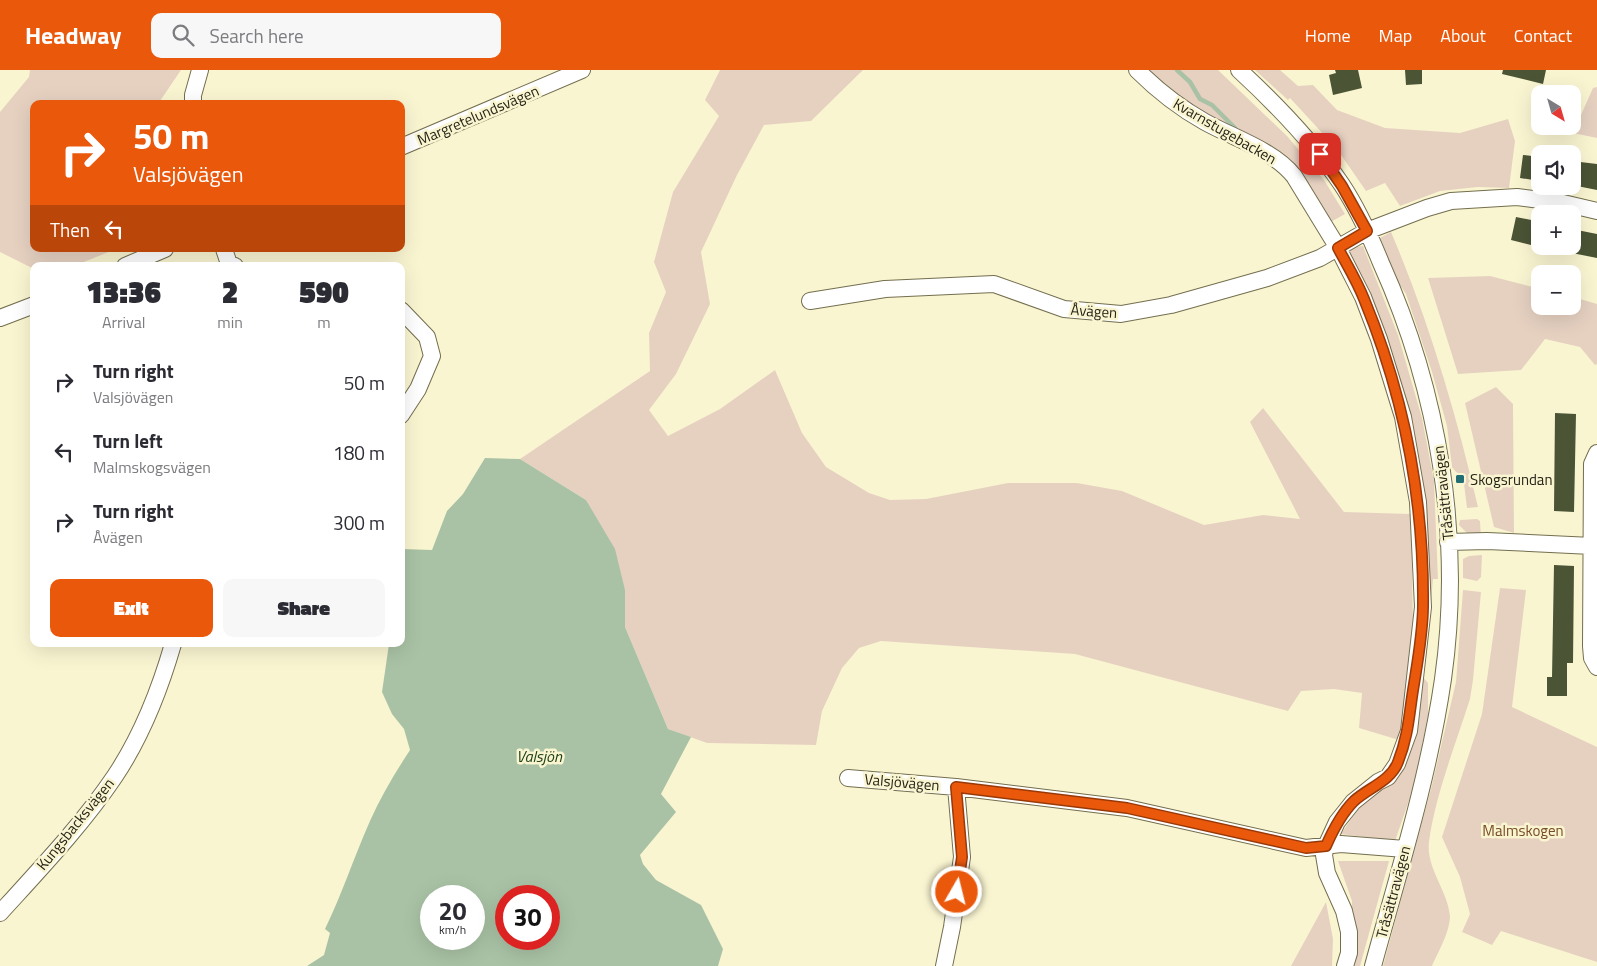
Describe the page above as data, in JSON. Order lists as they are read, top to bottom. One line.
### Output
{"streets":{"street":["Margretelundsvägen","Kvarnstugebacken","Åvägen","Tråsättravägen","Valsjövägen","Kungsbacksvägen"]},"crossings":[["Kvarnstugebacken","Åvägen"],["Kvarnstugebacken","Valsjövägen"],["Åvägen","Tråsättravägen"],["Tråsättravägen","Valsjövägen"]],"water":["Valsjön"],"parks":["Malmskogen"],"places":{"transit":["Skogsrundan"]},"north":"bottom right","page":{"header":"Headway","search":"Search here","nav":["Home","Map","About","Contact"],"map_buttons":["+","−"],"turn":["50 m","Valsjövägen"],"then":"Then","eta":["13:36","Arrival","2","min","590","m"],"list":[{"name":"Turn right","note":"Valsjövägen","value":"50 m"},{"name":"Turn left","note":"Malmskogsvägen","value":"180 m"},{"name":"Turn right","note":"Åvägen","value":"300 m"}],"buttons":["Exit","Share"],"speed":"20 km/h","limit":"30"}}
